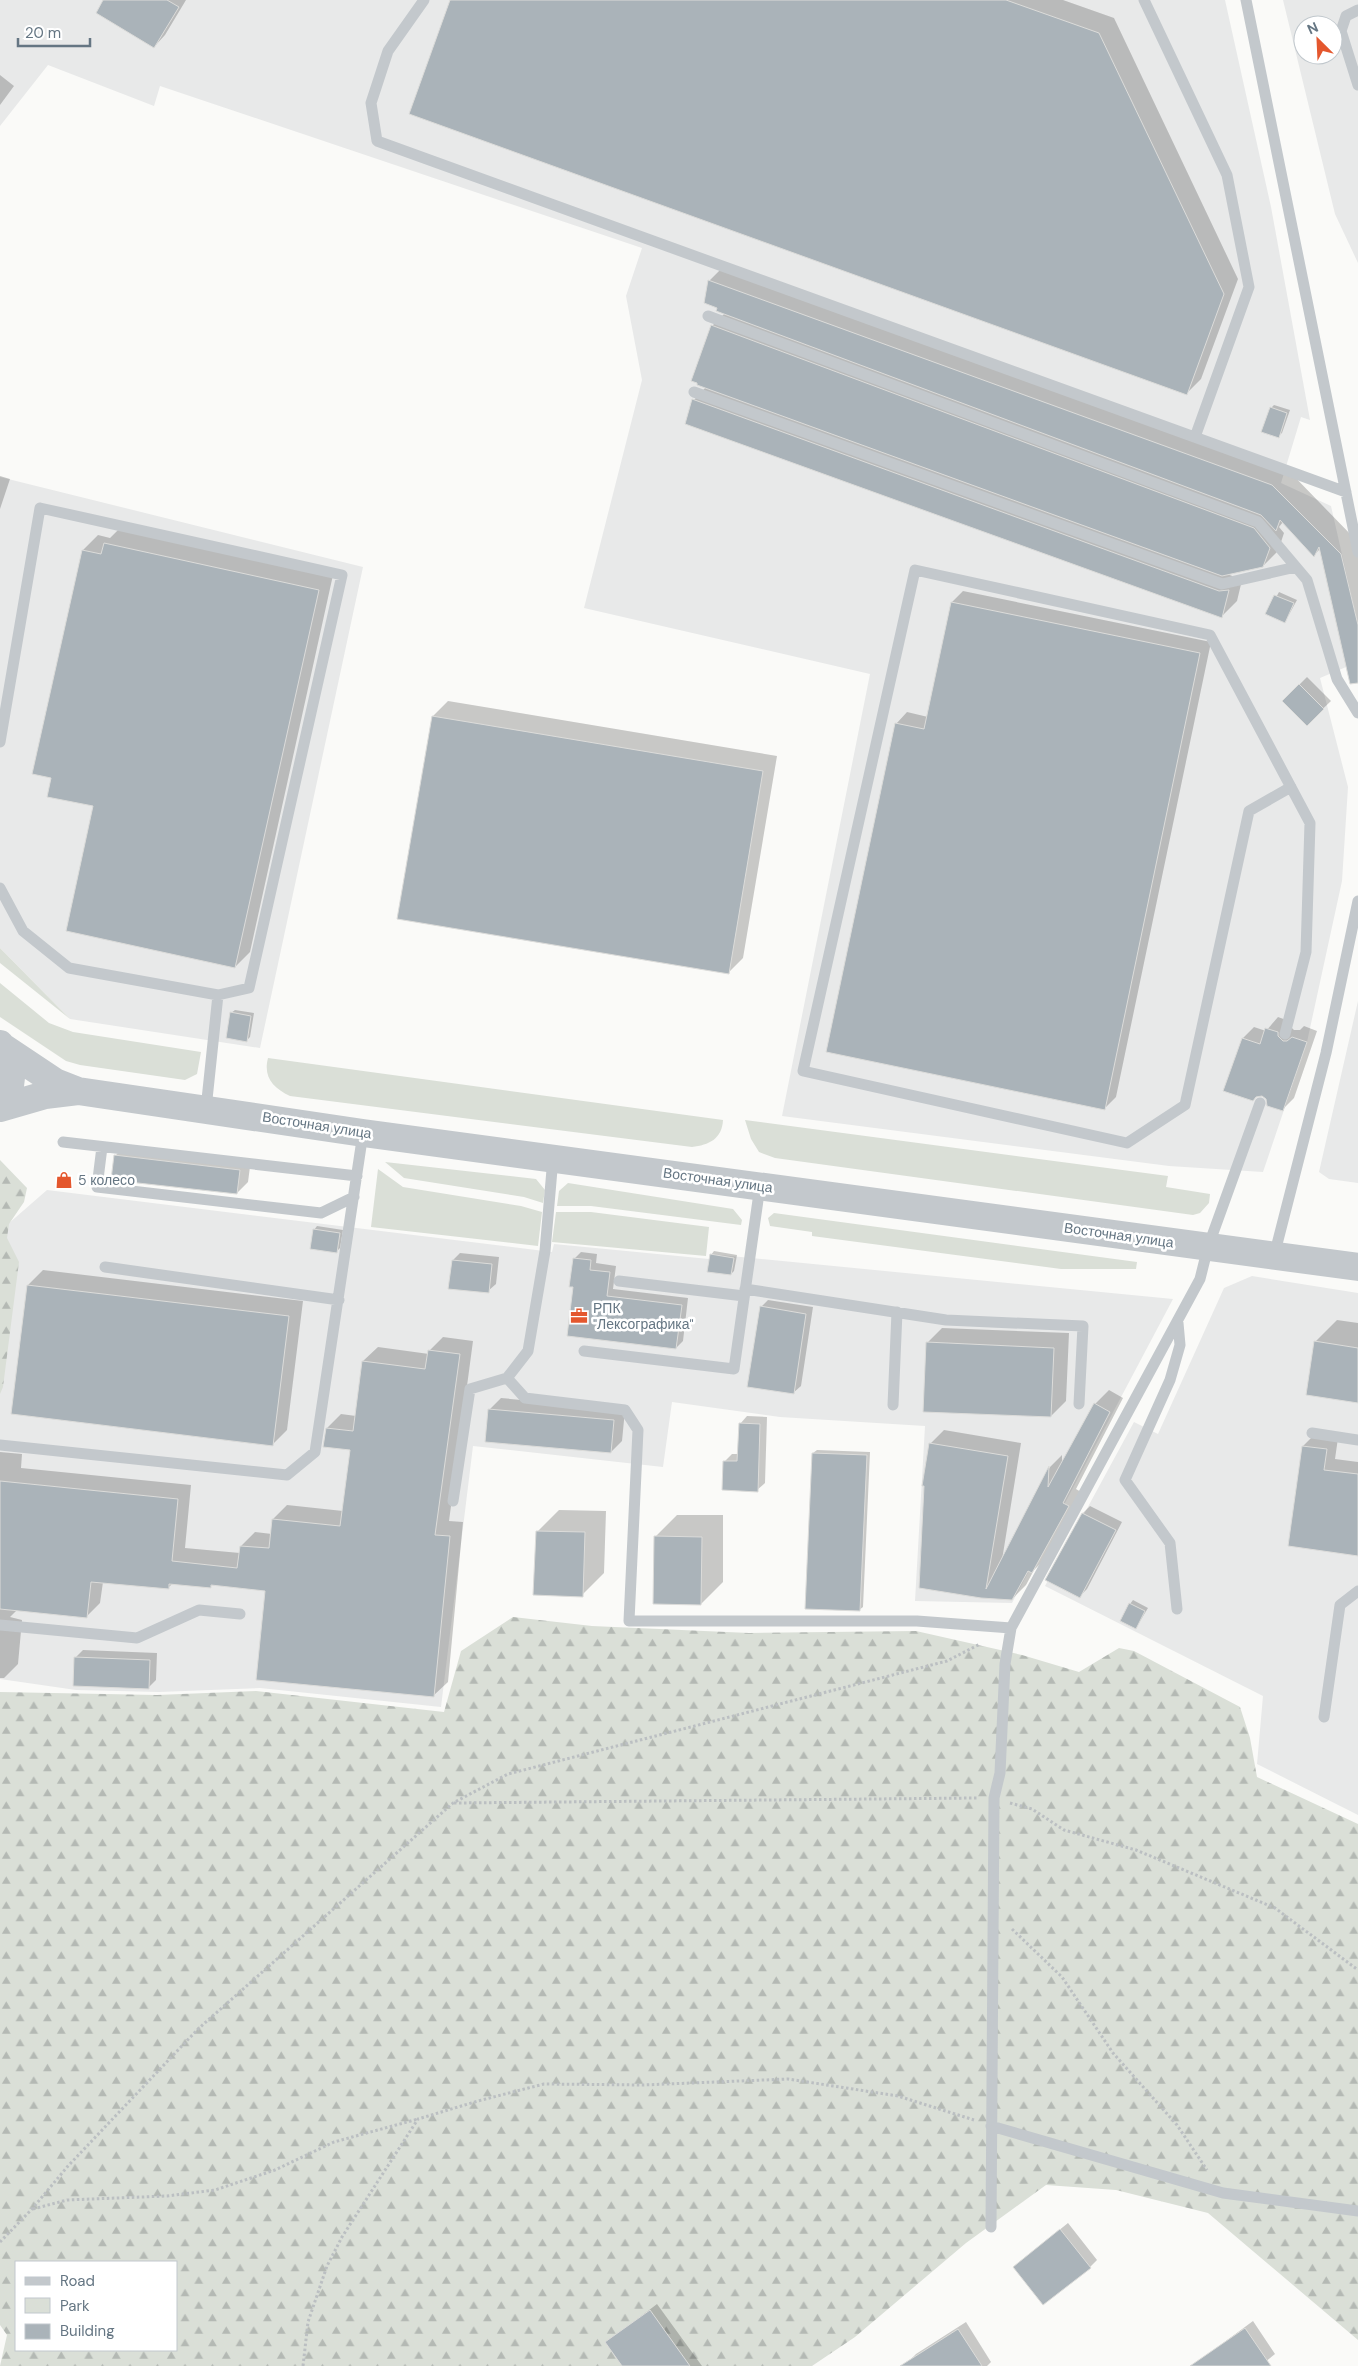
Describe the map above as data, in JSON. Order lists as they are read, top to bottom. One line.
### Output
{"streets":{"street":["Восточная улица"]},"places":{"shop":["5 колесо"],"office":["РПК \"Лексографика\""]},"legend":["Road","Park","Building"],"scale_bar":"20 m","north":"top left"}
